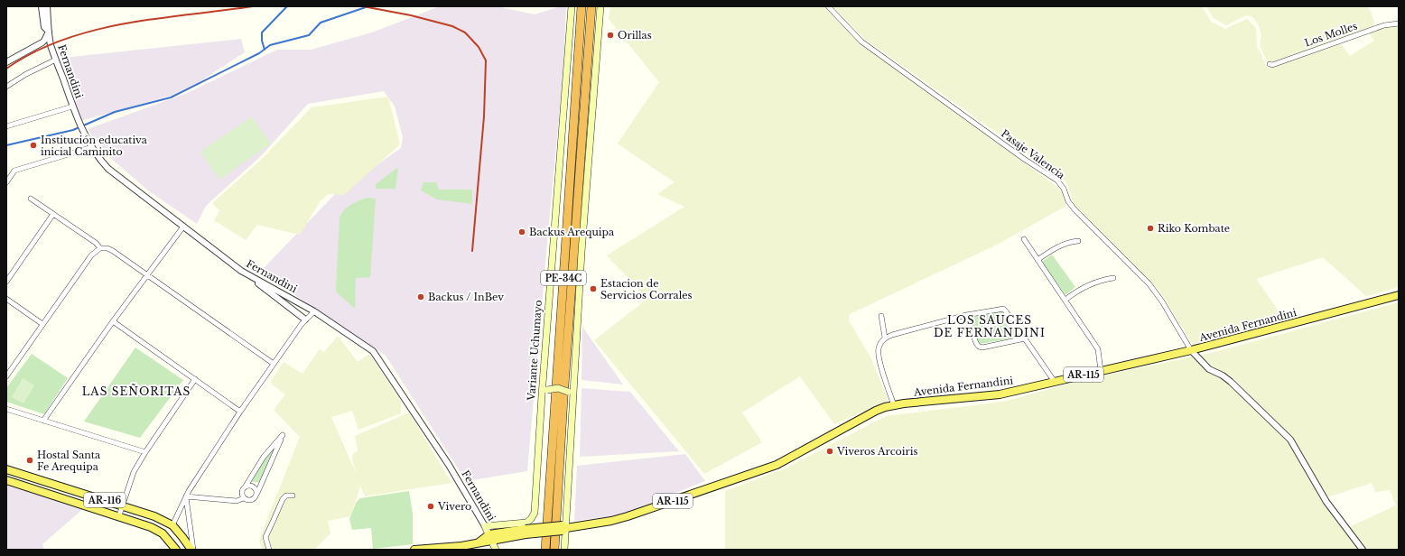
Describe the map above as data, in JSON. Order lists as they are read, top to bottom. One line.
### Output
{"streets":{"highway":["PE-34C"],"main road":["Fernandini","Avenida Fernandini","Variante Uchumayo","AR-115","AR-116"],"street":["Los Molles","Pasaje Valencia"]},"crossings":[["Fernandini","Avenida Fernandini"],["Fernandini","Variante Uchumayo"],["Pasaje Valencia","Avenida Fernandini"]],"districts":["LOS SAUCES DE FERNANDINI","LAS SEÑORITAS"],"places":["Orillas","Institución educativa inicial Caminito","Riko Kombate","Backus Arequipa","Estacion de Servicios Corrales","Backus / InBev","Viveros Arcoiris","Hostal Santa Fe Arequipa","Vivero"]}
